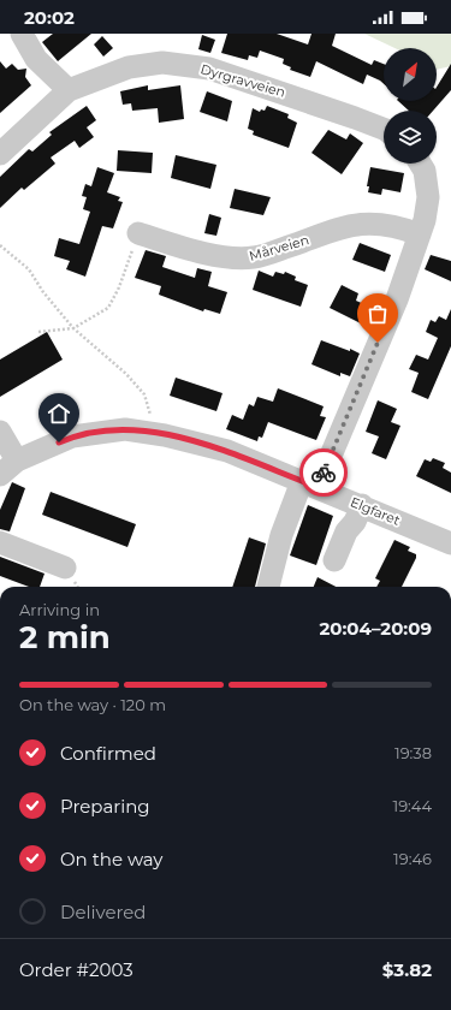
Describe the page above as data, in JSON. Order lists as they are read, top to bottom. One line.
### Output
{"streets":{"street":["Dyrgravveien","Mårveien","Elgfaret"]},"north":"top right","page":{"status":"20:02","heading":["2 min","Arriving in","20:04–20:09"],"panel":["Order #2003","$3.82"],"bar":"On the way · 120 m","list":[["Confirmed","19:38"],["Preparing","19:44"],["On the way","19:46"],"Delivered"]}}
